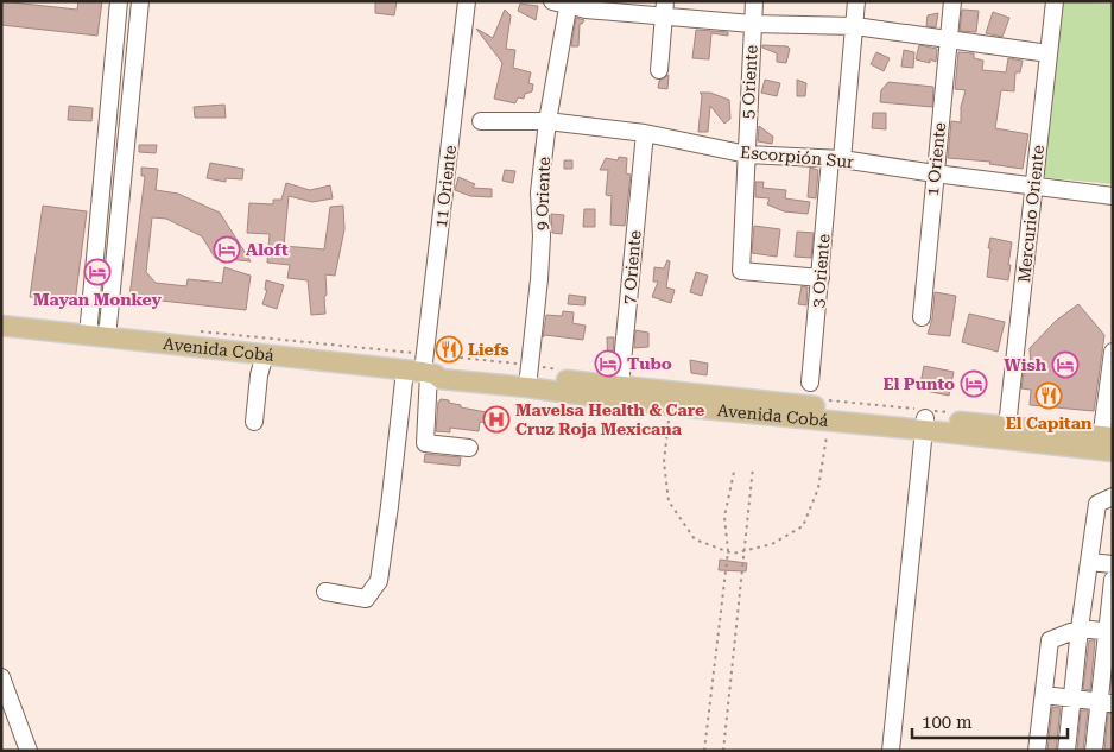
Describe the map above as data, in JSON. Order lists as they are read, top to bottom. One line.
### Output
{"streets":{"main road":["Avenida Cobá"],"street":["5 Oriente","Escorpión Sur","1 Oriente","11 Oriente","9 Oriente","Mercurio Oriente","7 Oriente","3 Oriente"]},"crossings":[["5 Oriente","Escorpión Sur"],["5 Oriente","3 Oriente"],["Escorpión Sur","1 Oriente"],["Escorpión Sur","9 Oriente"],["Escorpión Sur","Mercurio Oriente"],["Escorpión Sur","7 Oriente"],["Escorpión Sur","3 Oriente"],["11 Oriente","Avenida Cobá"],["9 Oriente","Avenida Cobá"],["Mercurio Oriente","Avenida Cobá"],["7 Oriente","Avenida Cobá"]],"places":{"hotel":["Aloft","Mayan Monkey","Tubo","Wish","El Punto"],"restaurant":["Liefs","El Capitan"],"hospital":["Mavelsa Health & Care Cruz Roja Mexicana"]},"scale_bar":"100 m"}
